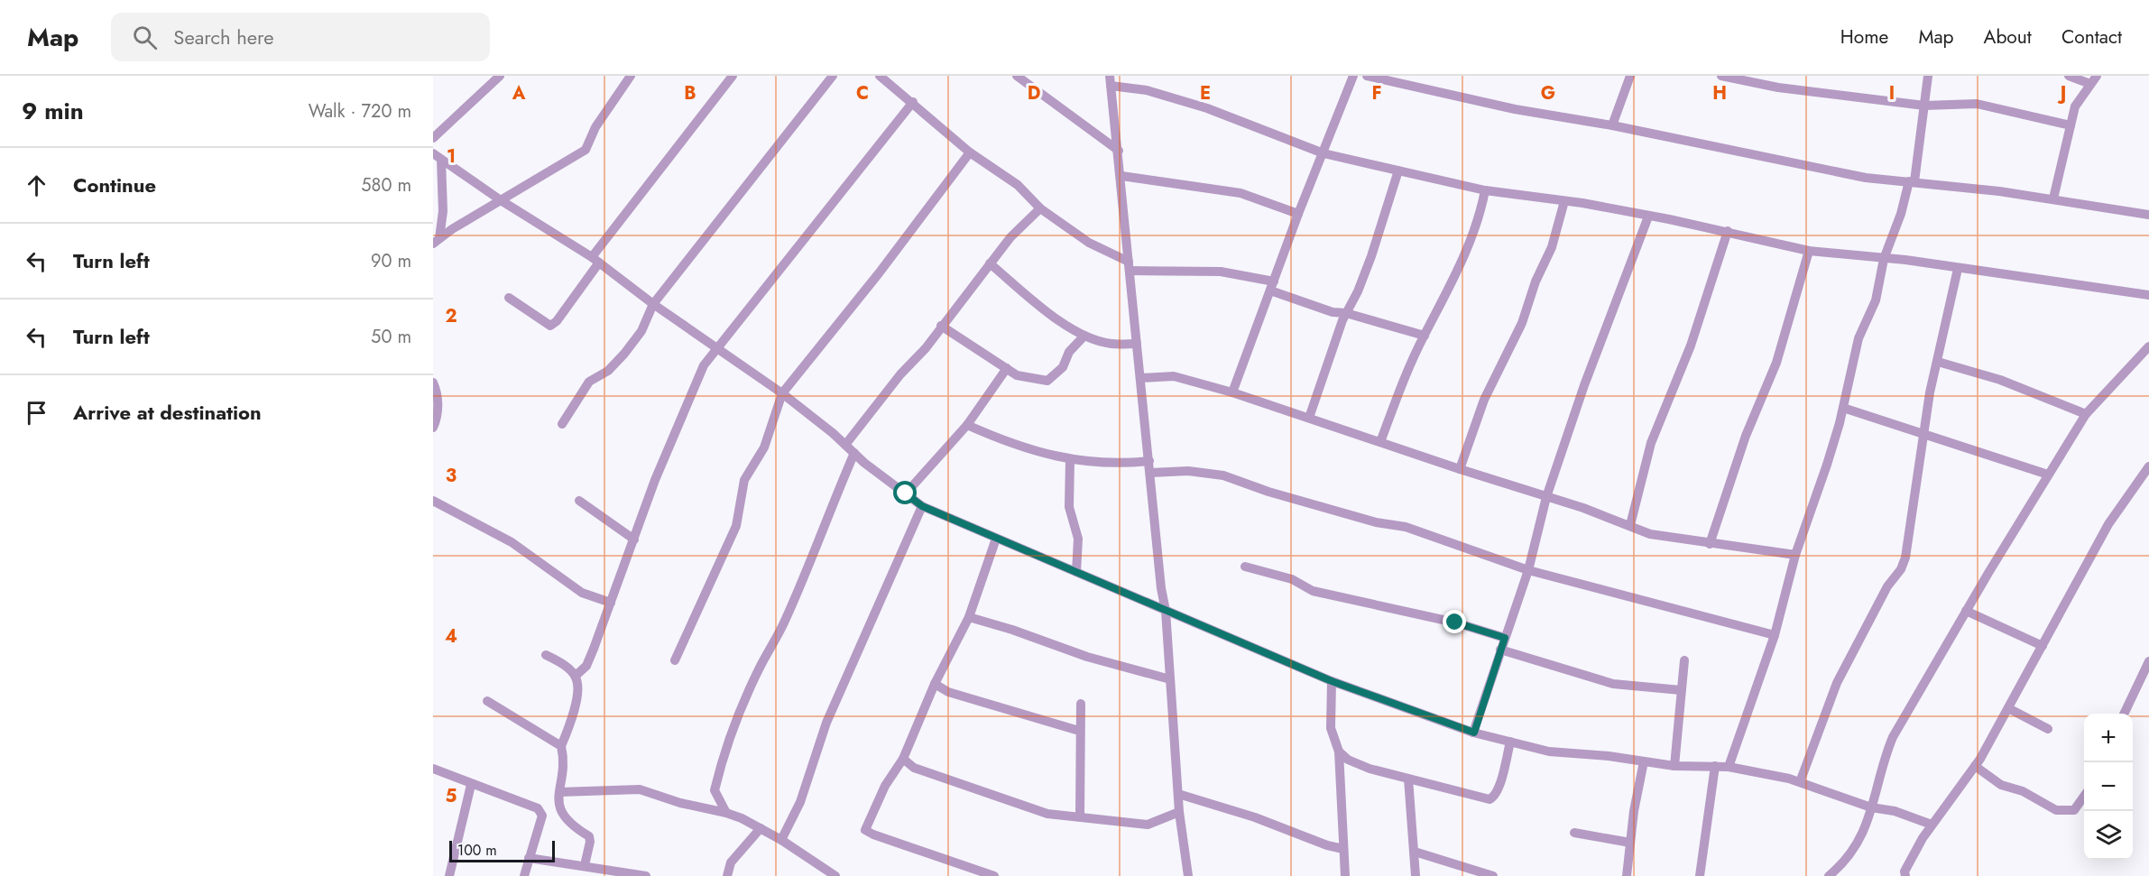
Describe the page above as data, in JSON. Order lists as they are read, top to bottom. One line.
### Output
{"scale_bar":"100 m","page":{"header":"Map","search":"Search here","nav":["Home","Map","About","Contact"],"heading":["9 min","Walk · 720 m"],"list":[["Continue","580 m"],["Turn left","90 m"],["Turn left","50 m"],"Arrive at destination"],"map_buttons":["+","−"],"scale":"100 m"},"grid":{"columns":["A","B","C","D","E","F","G","H","I","J"],"rows":["1","2","3","4","5"]}}
